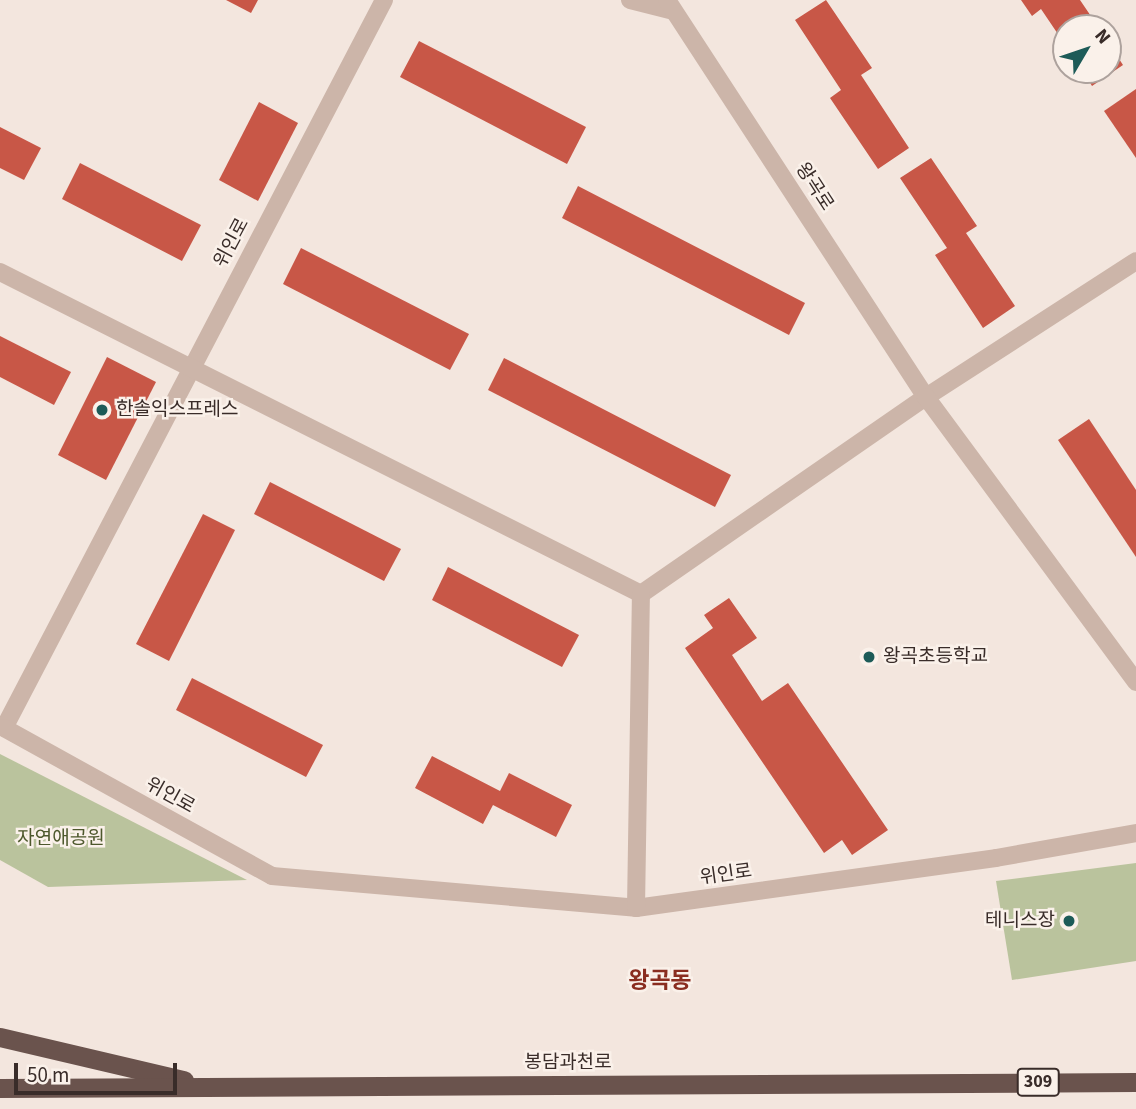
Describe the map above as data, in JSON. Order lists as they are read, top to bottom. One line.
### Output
{"streets":{"highway":["봉담과천로","309"],"street":["왕곡로","위인로"]},"districts":["왕곡동"],"parks":["자연애공원"],"places":["한솔익스프레스","왕곡초등학교","테니스장"],"scale_bar":"50 m","north":"top right"}
